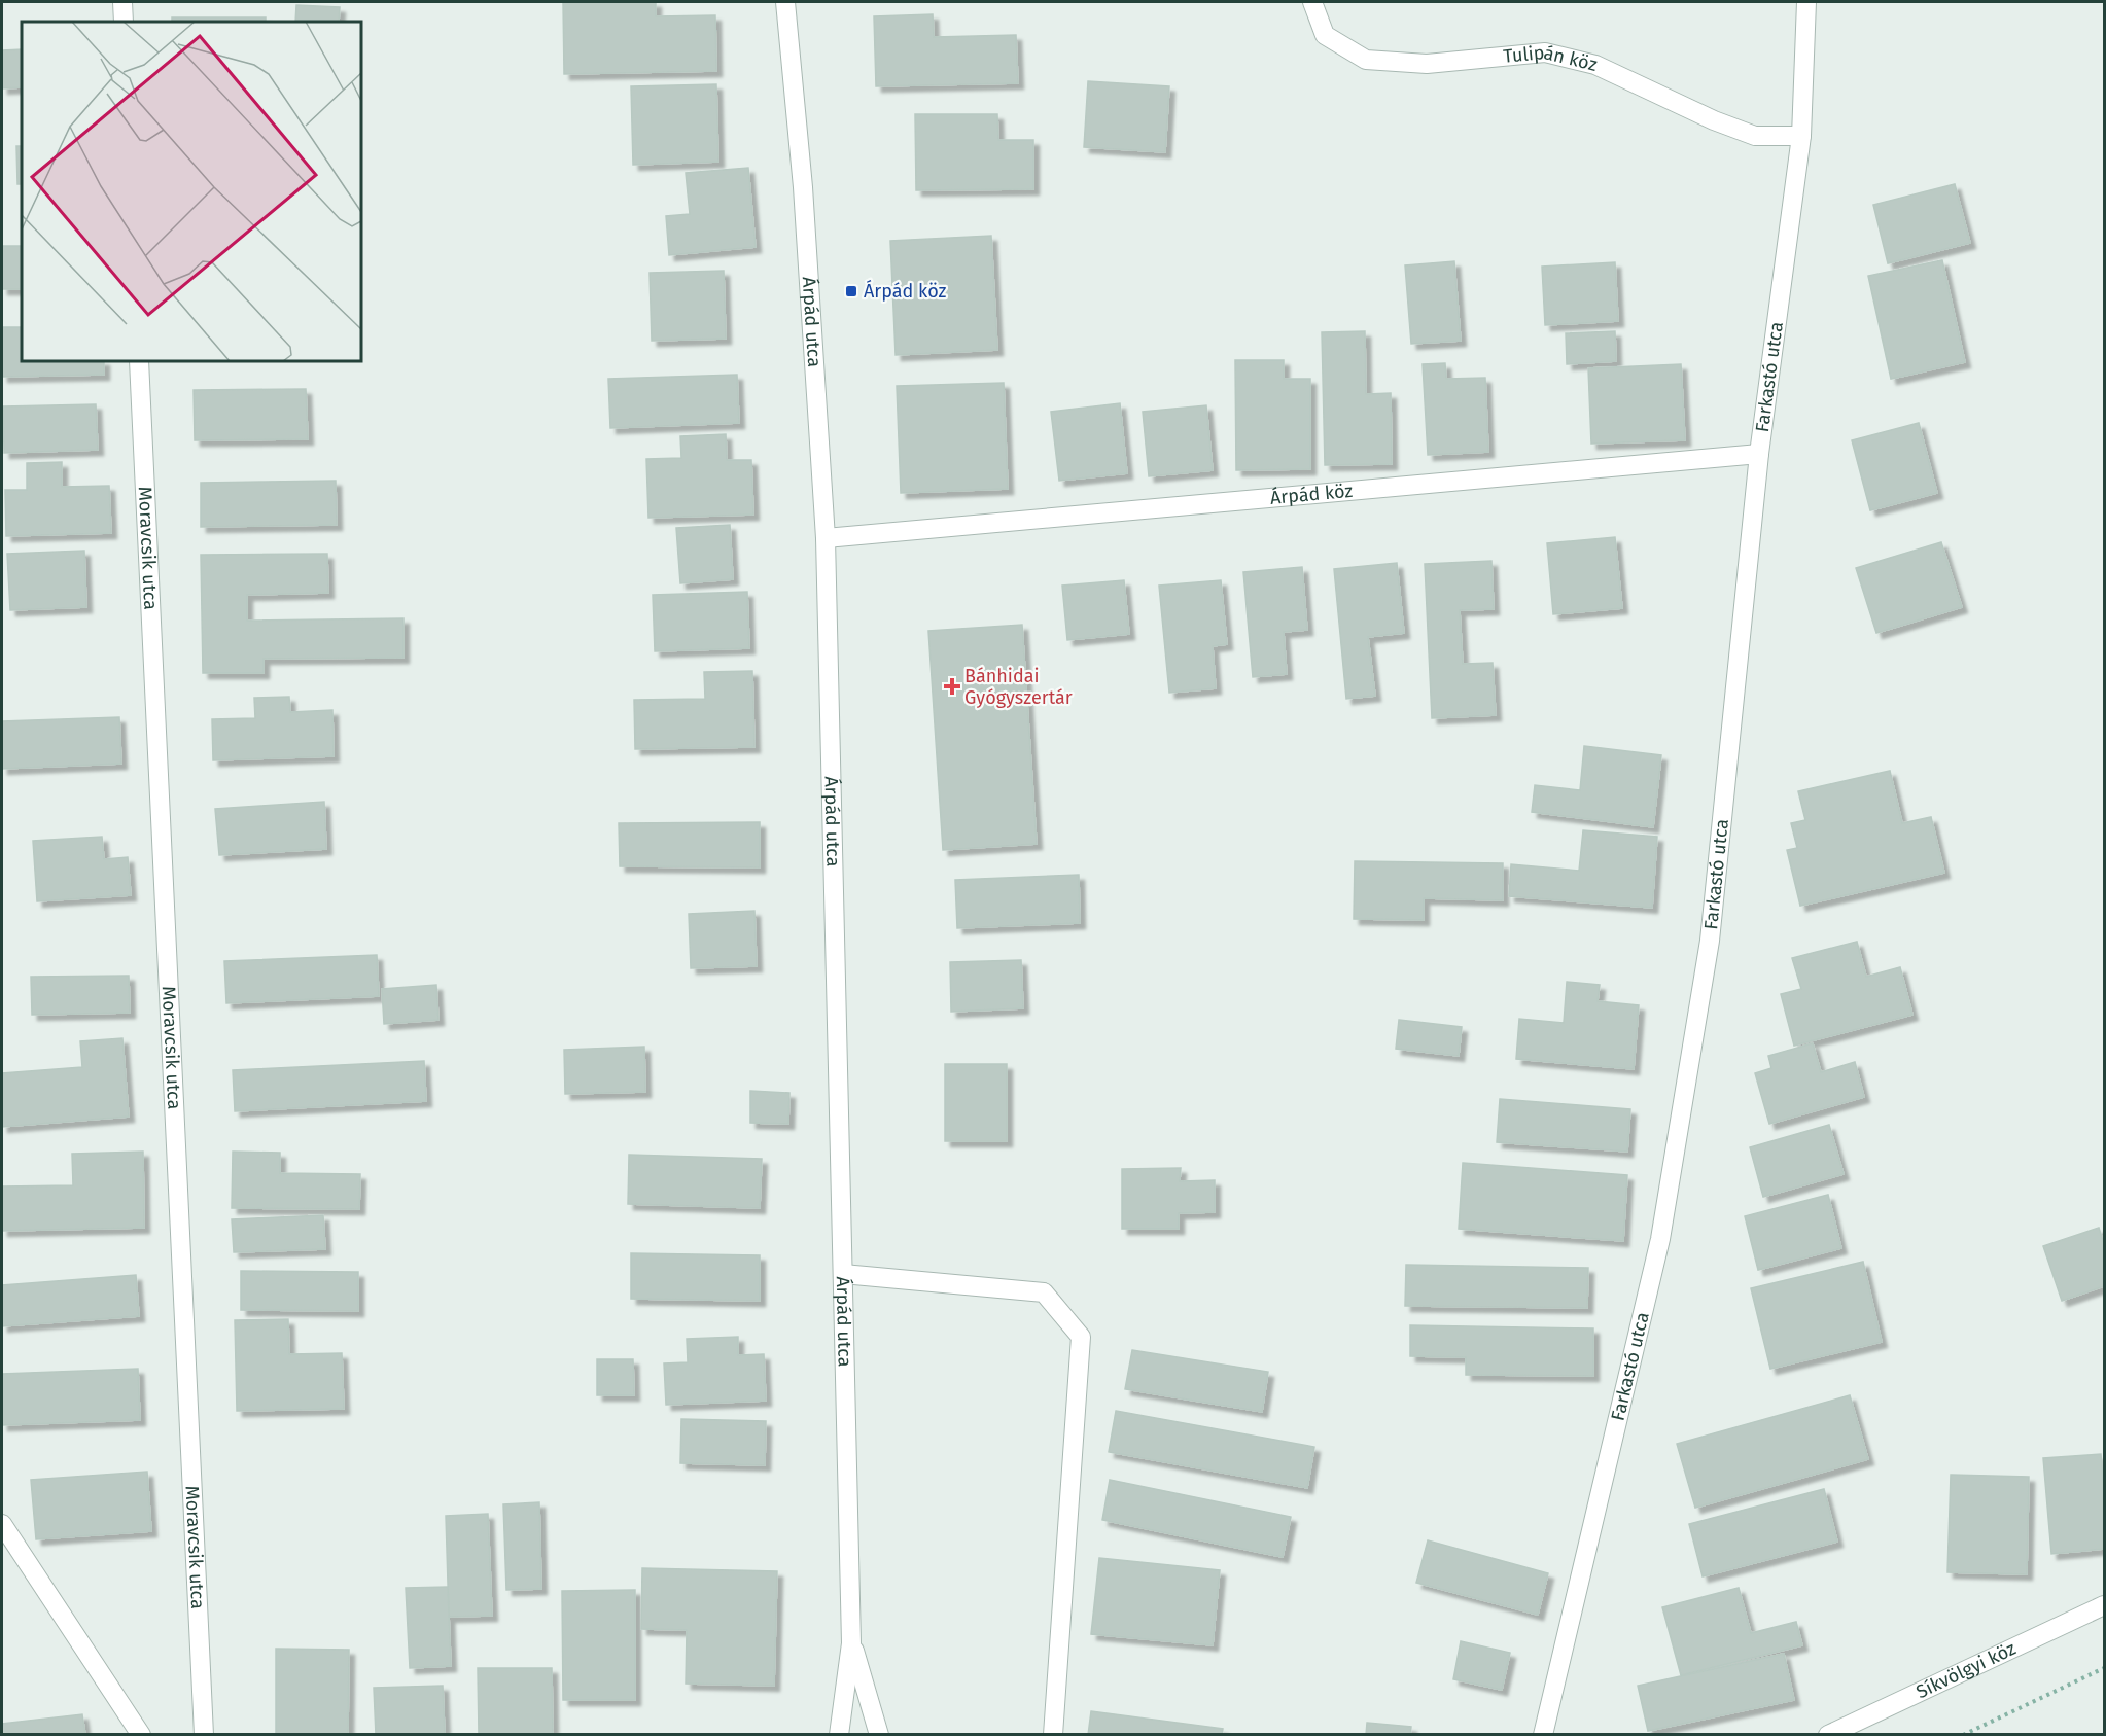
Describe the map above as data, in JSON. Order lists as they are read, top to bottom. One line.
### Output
{"streets":{"street":["Tulipán köz","Árpád utca","Farkastó utca","Árpád köz","Moravcsik utca","Síkvölgyi köz"]},"crossings":[["Tulipán köz","Farkastó utca"],["Árpád utca","Árpád köz"],["Farkastó utca","Árpád köz"]],"places":{"transit":["Árpád köz"],"health":["Bánhidai Gyógyszertár"]}}
